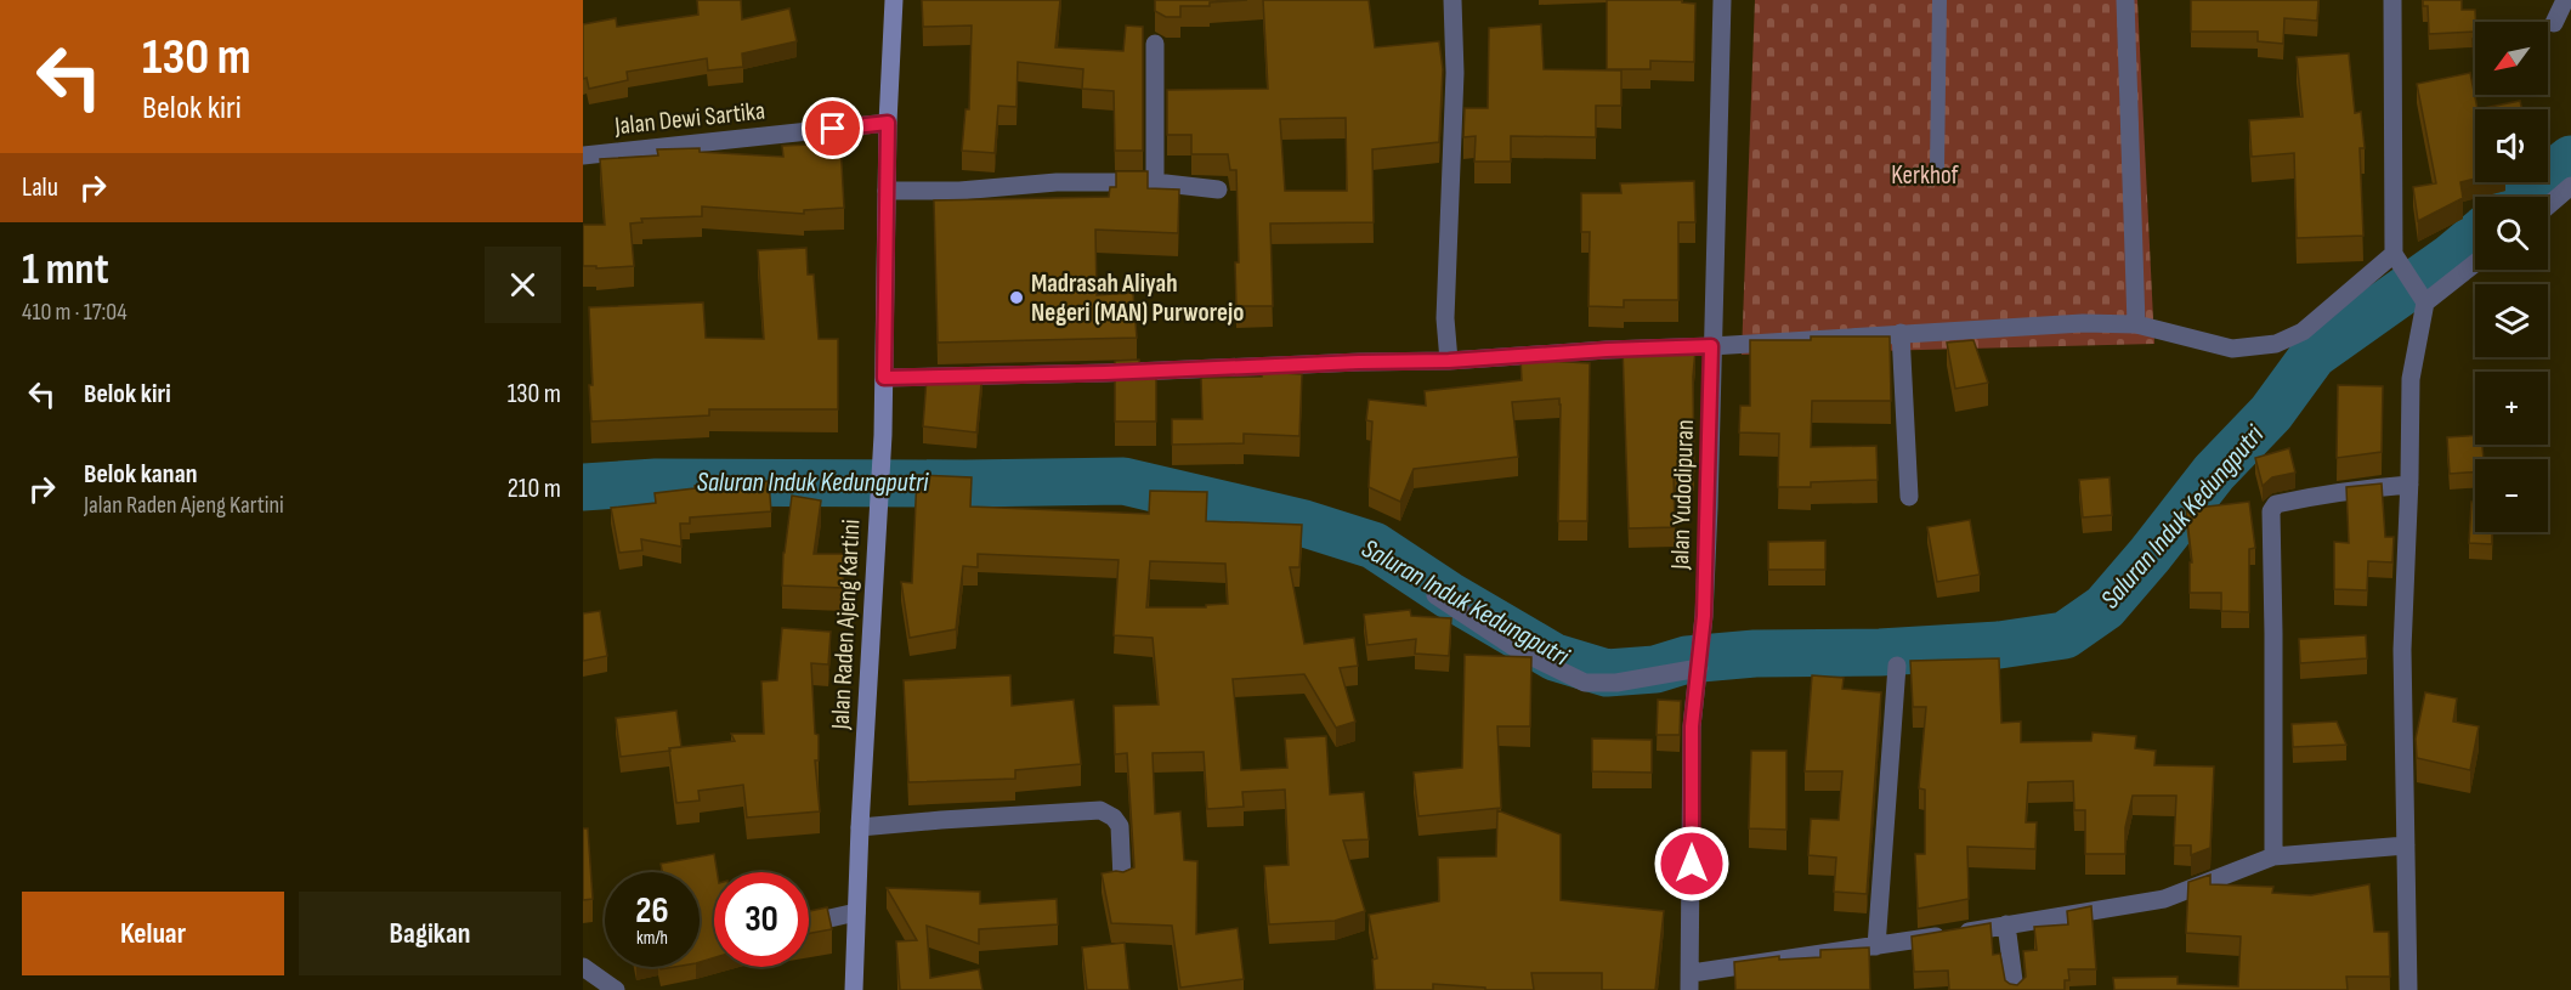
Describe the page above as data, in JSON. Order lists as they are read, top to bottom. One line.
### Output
{"streets":{"street":["Jalan Dewi Sartika","Jalan Yudodipuran","Jalan Raden Ajeng Kartini"]},"crossings":[["Jalan Dewi Sartika","Jalan Raden Ajeng Kartini"]],"water":["Saluran Induk Kedungputri"],"parks":["Kerkhof"],"places":["Madrasah Aliyah Negeri (MAN) Purworejo"],"north":"bottom left","page":{"turn":["130 m","Belok kiri"],"map_buttons":["+","−"],"then":"Lalu","heading":["1 mnt","410 m · 17:04"],"list":[{"name":"Belok kiri","value":"130 m"},{"name":"Belok kanan","note":"Jalan Raden Ajeng Kartini","value":"210 m"}],"speed":"26 km/h","limit":"30","buttons":["Keluar","Bagikan"]}}
